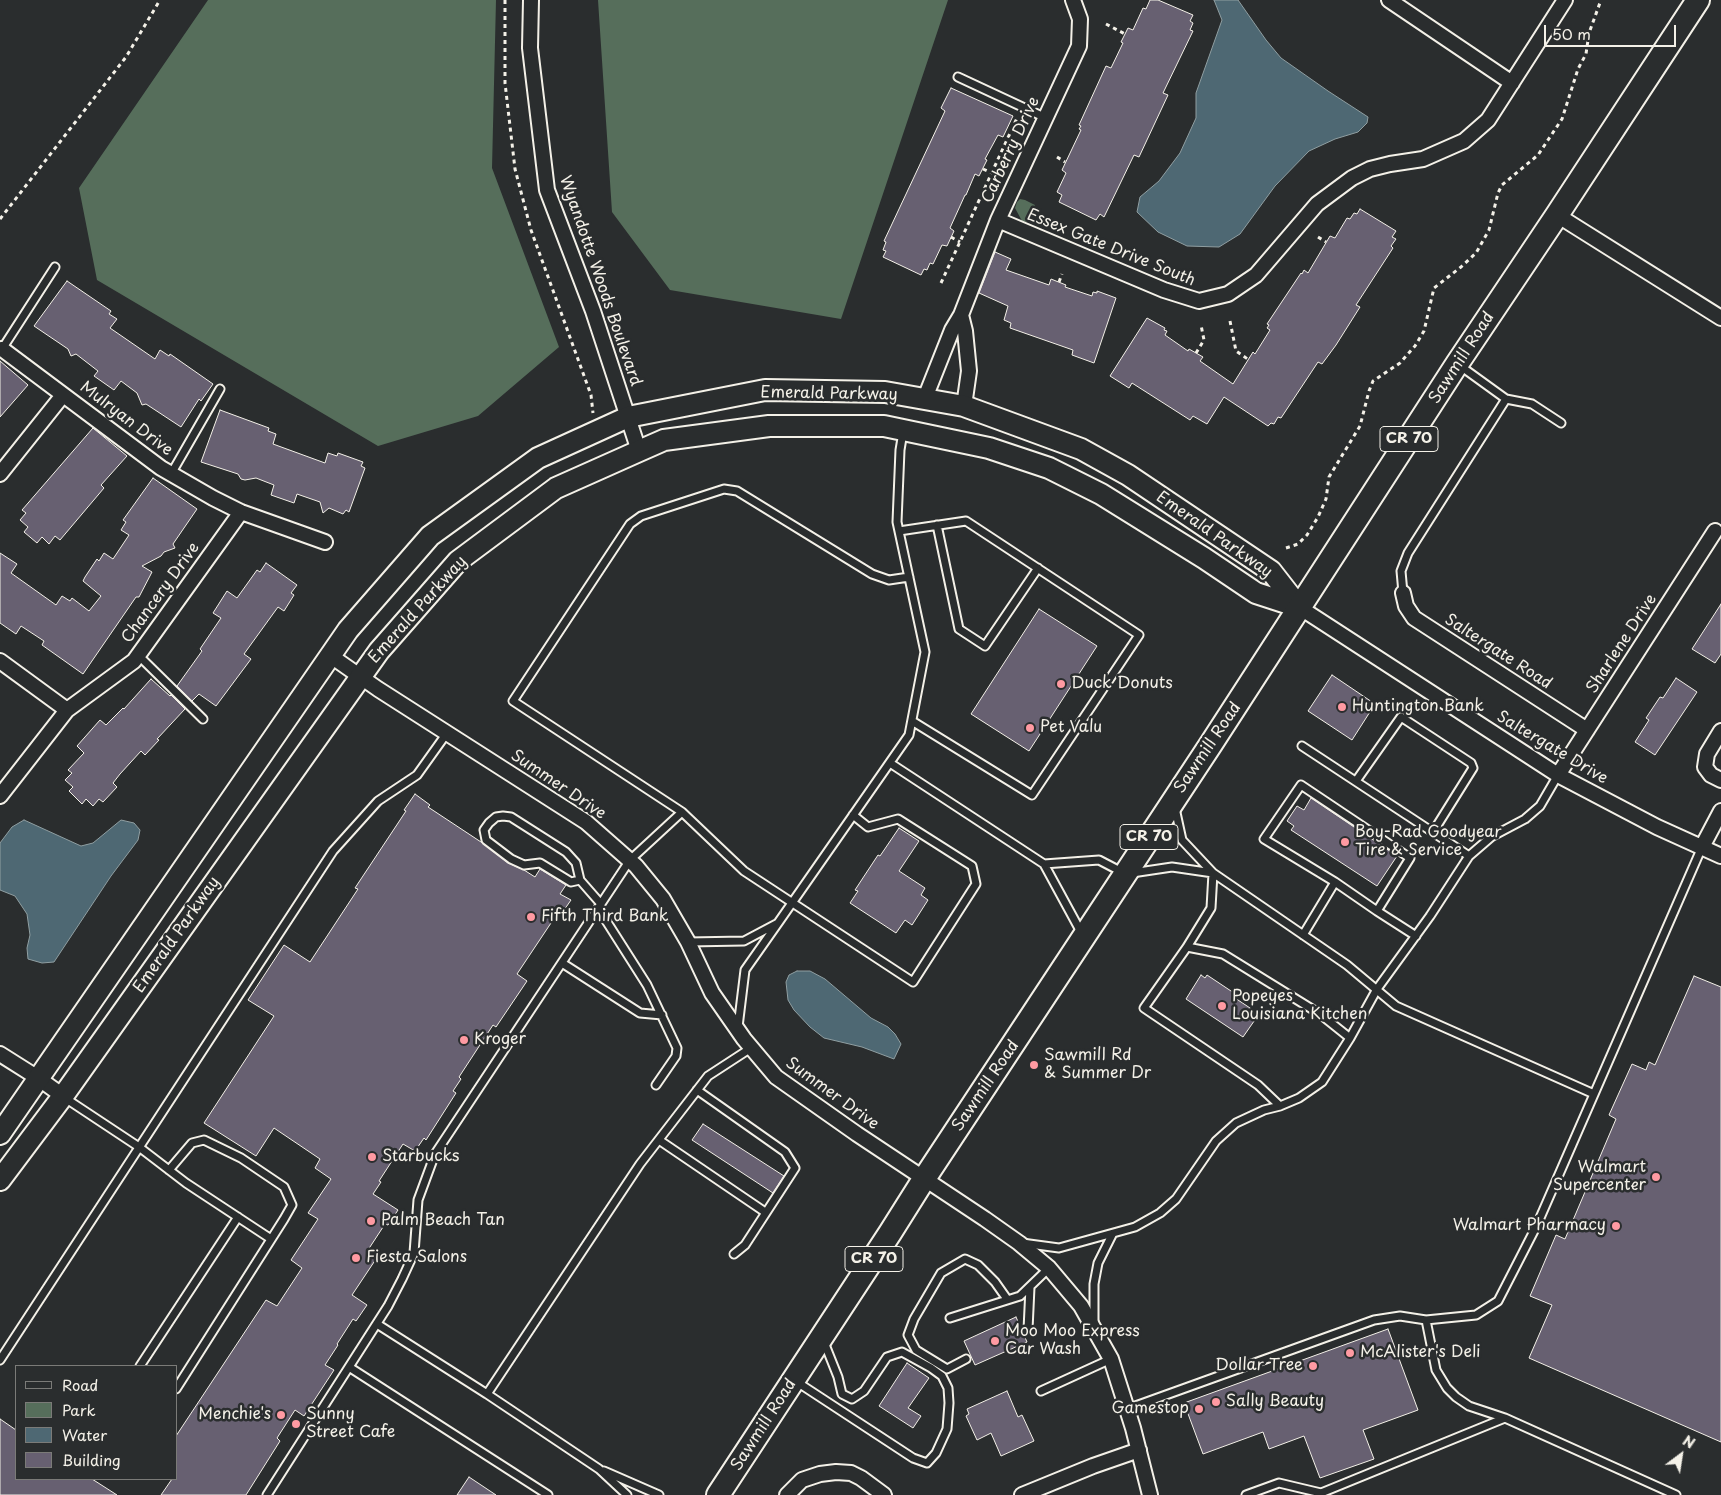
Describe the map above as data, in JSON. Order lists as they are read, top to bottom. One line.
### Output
{"streets":{"main road":["Sawmill Road","Emerald Parkway","CR 70"],"street":["Carberry Drive","Essex Gate Drive South","Wyandotte Woods Boulevard","Mulryan Drive","Chancery Drive","Sharlene Drive","Saltergate Road","Saltergate Drive","Summer Drive"]},"crossings":[["Carberry Drive","Essex Gate Drive South"],["Carberry Drive","Emerald Parkway"],["Wyandotte Woods Boulevard","Emerald Parkway"],["Sawmill Road","Emerald Parkway"],["Sawmill Road","Saltergate Drive"],["Sawmill Road","Summer Drive"],["Emerald Parkway","Saltergate Drive"],["Emerald Parkway","Summer Drive"],["Mulryan Drive","Chancery Drive"],["Sharlene Drive","Saltergate Road"],["Sharlene Drive","Saltergate Drive"]],"places":["Duck Donuts","Huntington Bank","Pet Valu","Boy-Rad Goodyear Tire & Service","Fifth Third Bank","Popeyes Louisiana Kitchen","Kroger","Sawmill Rd & Summer Dr","Starbucks","Walmart Supercenter","Palm Beach Tan","Walmart Pharmacy","Fiesta Salons","Moo Moo Express Car Wash","McAlister's Deli","Dollar Tree","Sally Beauty","Gamestop","Menchie's","Sunny Street Cafe"],"legend":["Road","Park","Water","Building"],"scale_bar":"50 m","north":"top right"}
